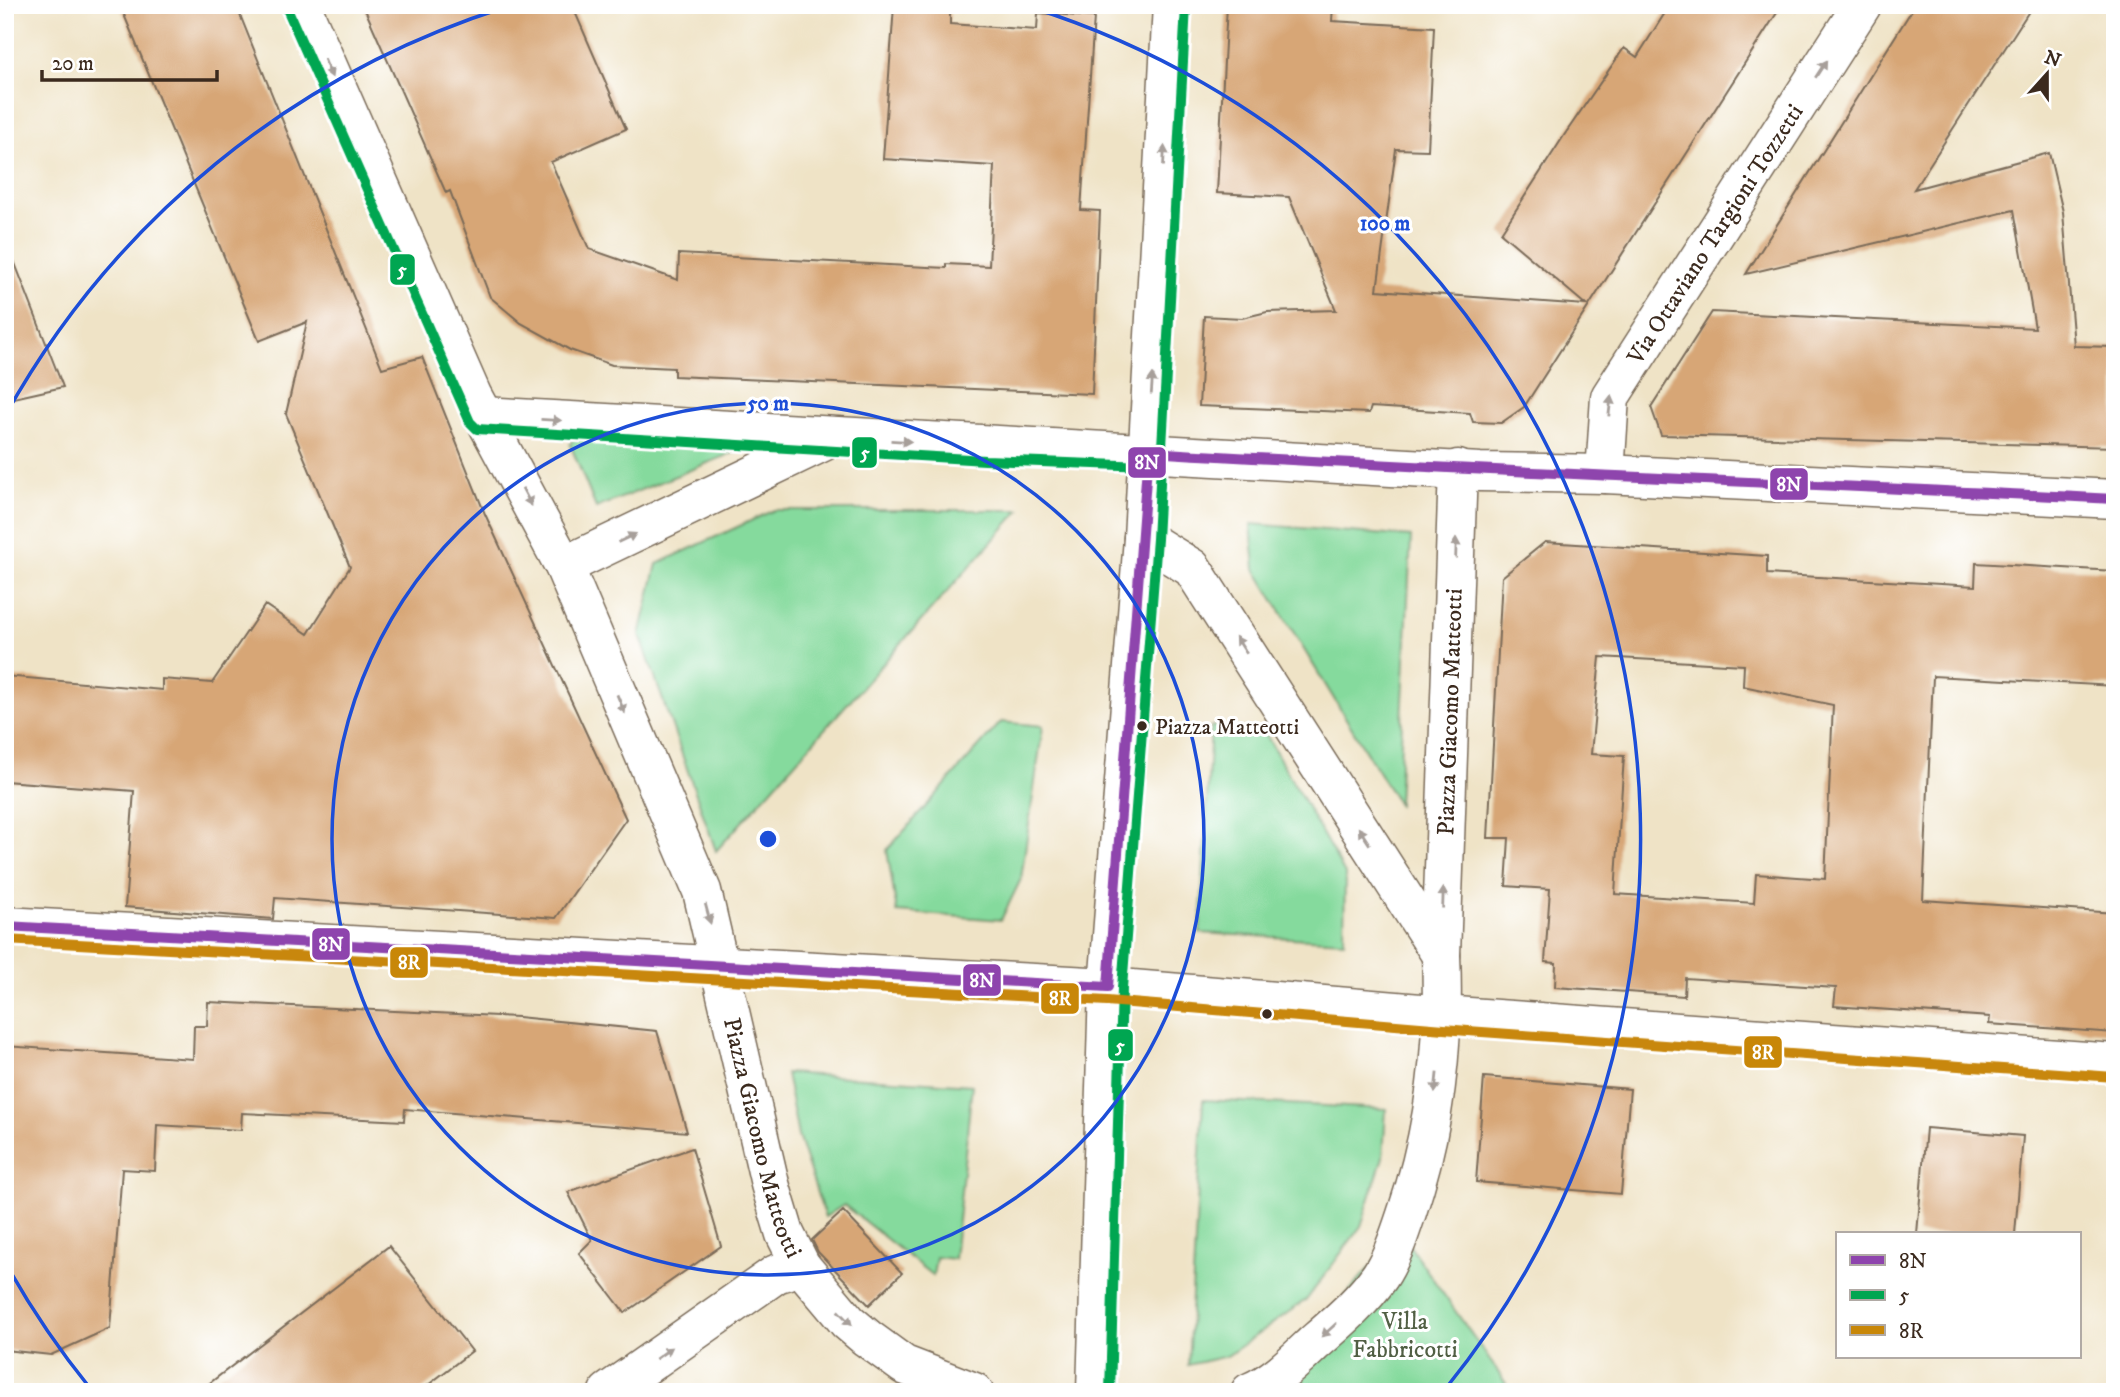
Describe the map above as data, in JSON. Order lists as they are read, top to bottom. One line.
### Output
{"streets":{"street":["Via Ottaviano Targioni Tozzetti","Piazza Giacomo Matteotti"]},"one_way":["Via Ottaviano Targioni Tozzetti"],"parks":["Villa Fabbricotti"],"places":["Piazza Matteotti"],"lines":["transit line 5","transit line 8N","transit line 8R"],"legend":["8N","5","8R"],"scale_bar":"20 m","north":"top","rings":["100 m","50 m"]}
